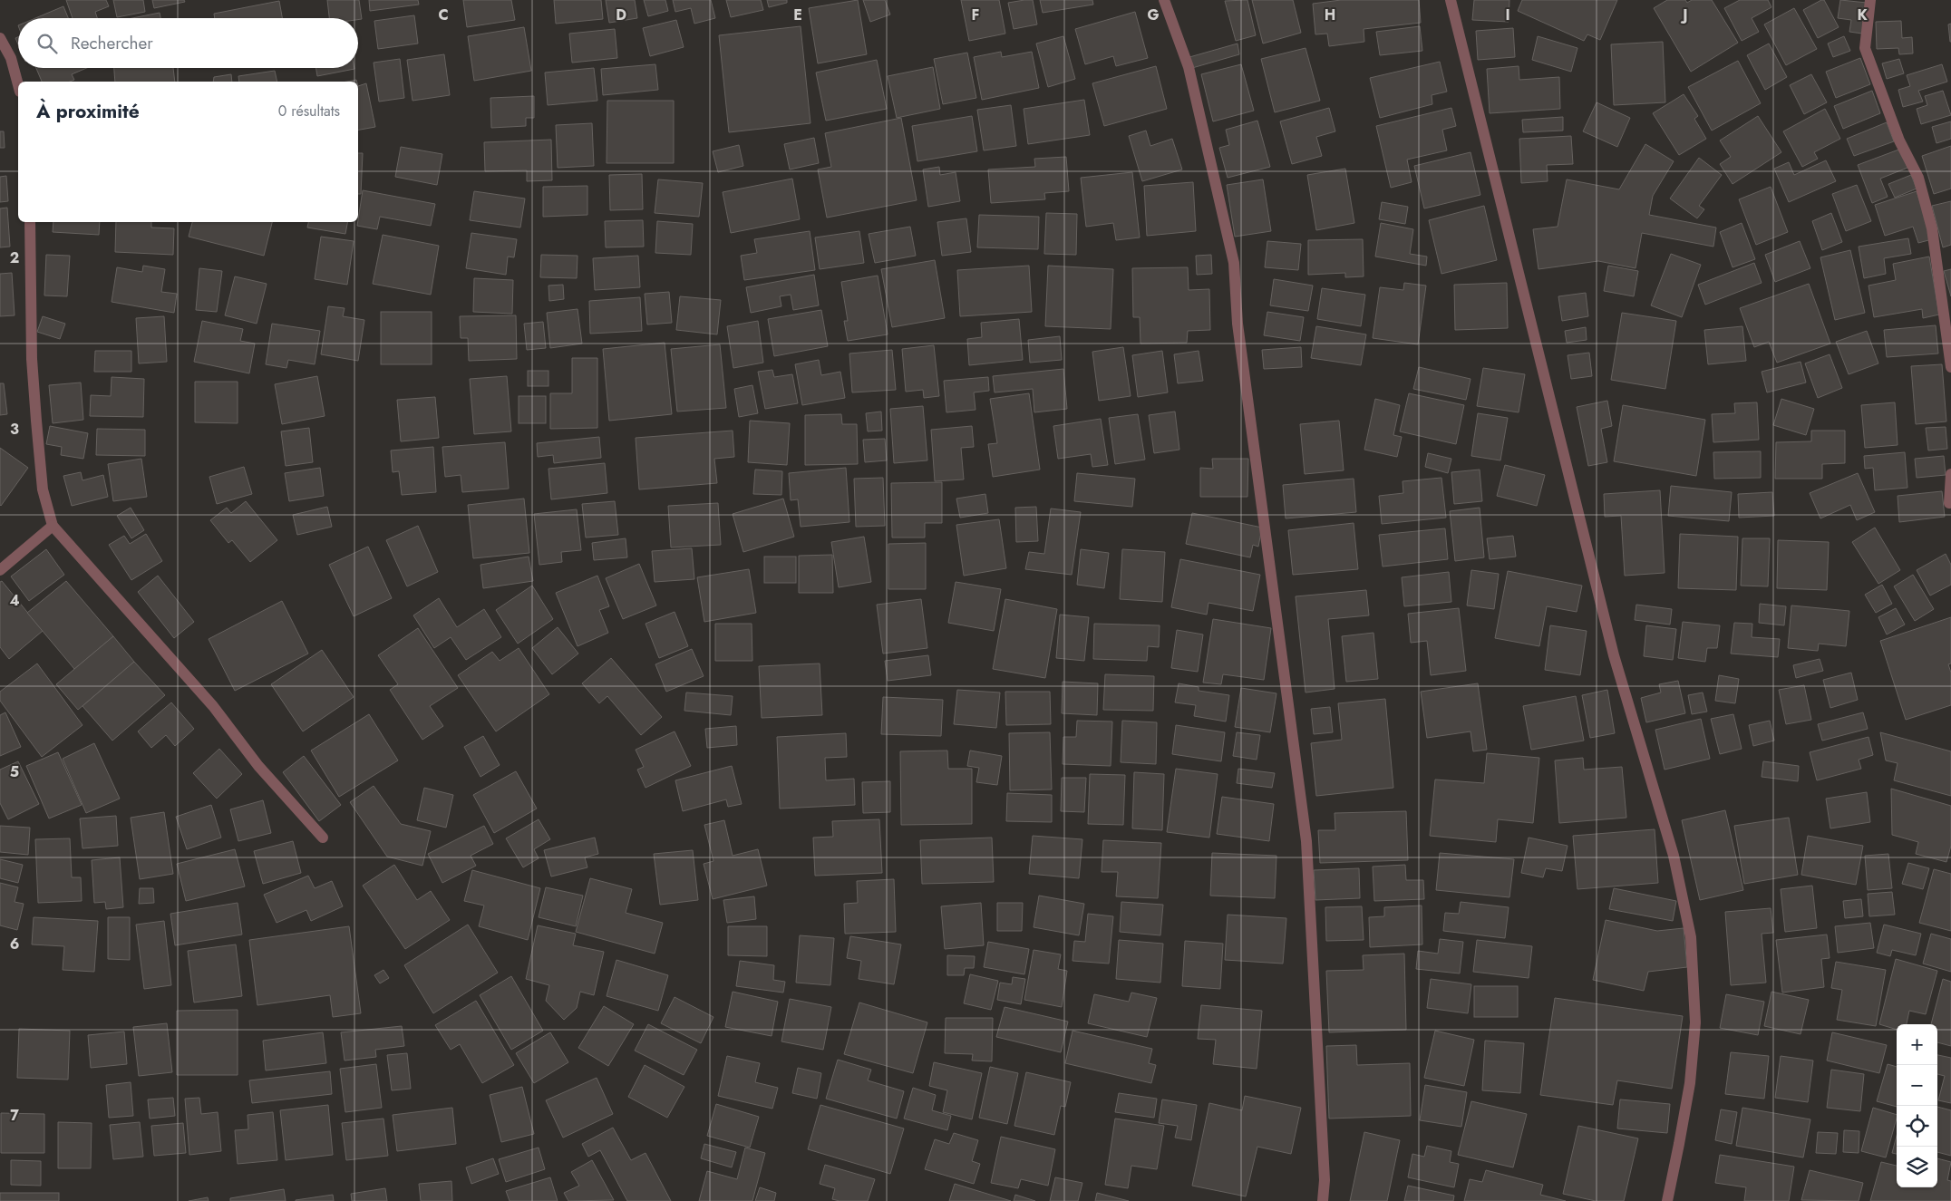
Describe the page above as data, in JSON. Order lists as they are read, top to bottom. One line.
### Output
{"page":{"search":"Rechercher","heading":["À proximité","0 résultats"],"map_buttons":["+","−"]},"grid":{"columns":["C","D","E","F","G","H","I","J","K"],"rows":["2","3","4","5","6","7"]}}
